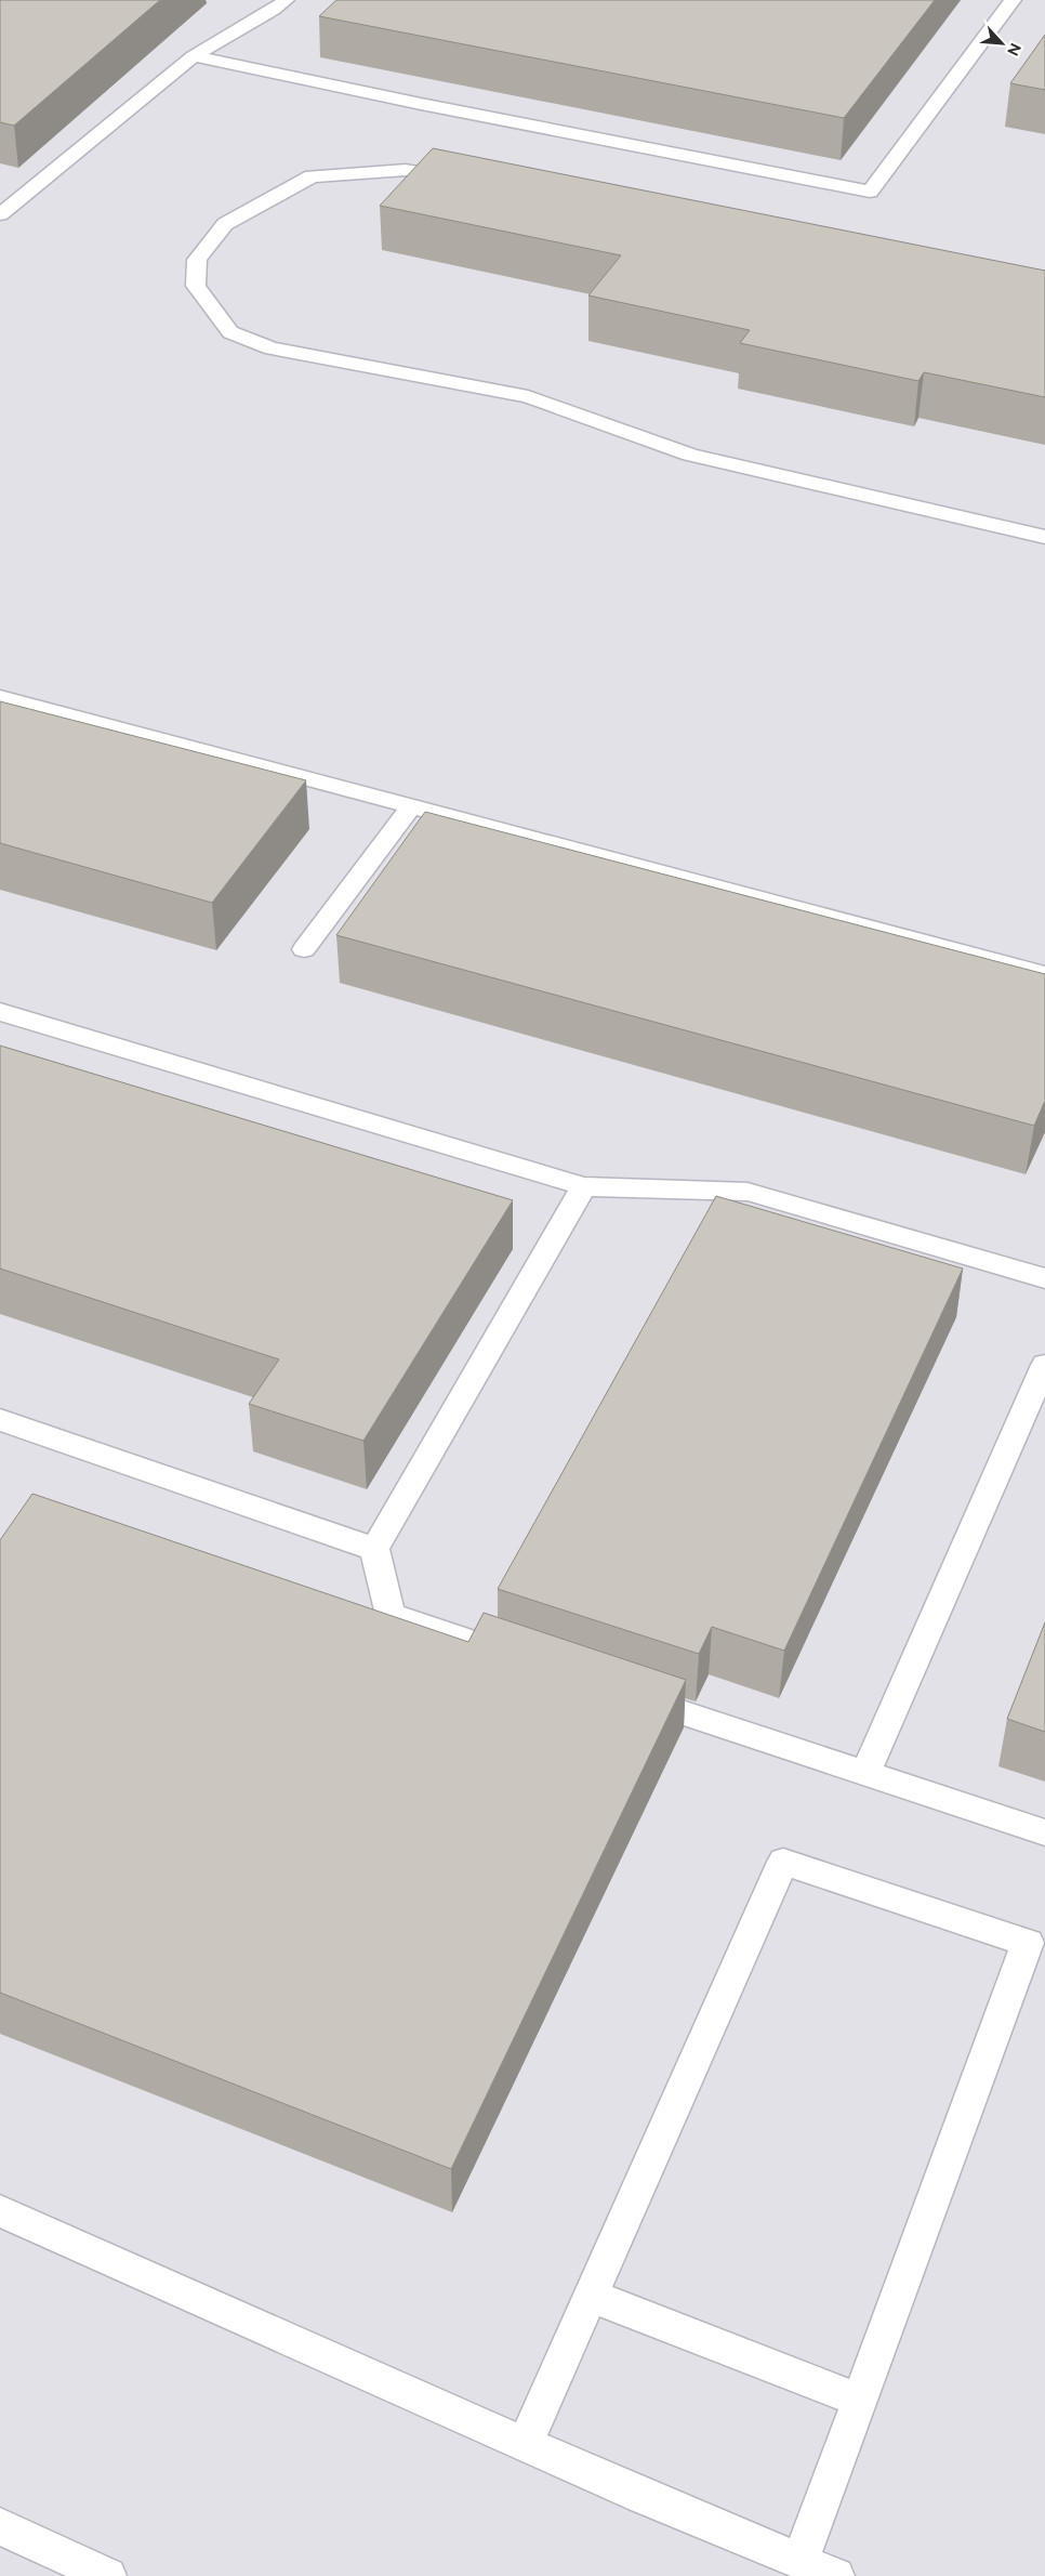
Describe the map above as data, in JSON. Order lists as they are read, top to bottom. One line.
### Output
{"north":"bottom right"}
